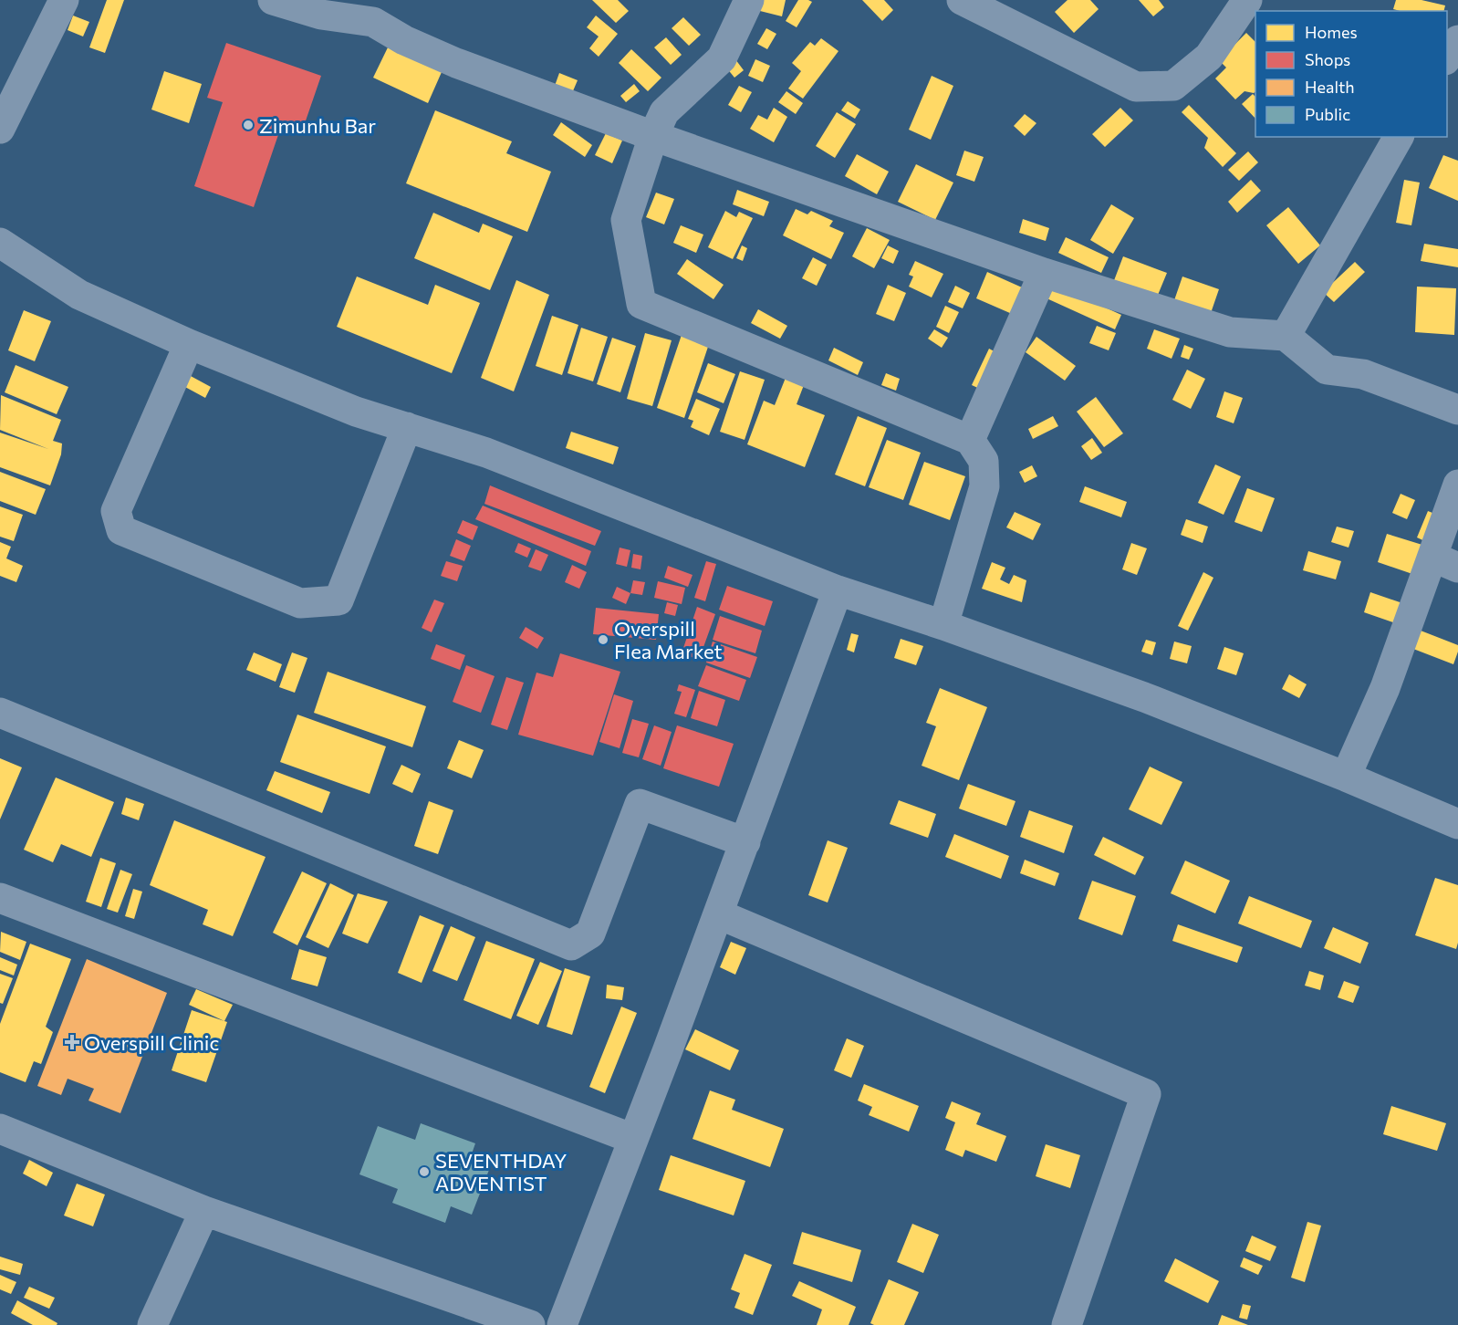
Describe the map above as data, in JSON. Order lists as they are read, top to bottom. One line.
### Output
{"places":{"other":["Zimunhu Bar","Overspill Flea Market","SEVENTHDAY ADVENTIST"],"health":["Overspill Clinic"]},"legend":["Homes","Shops","Health","Public"]}
